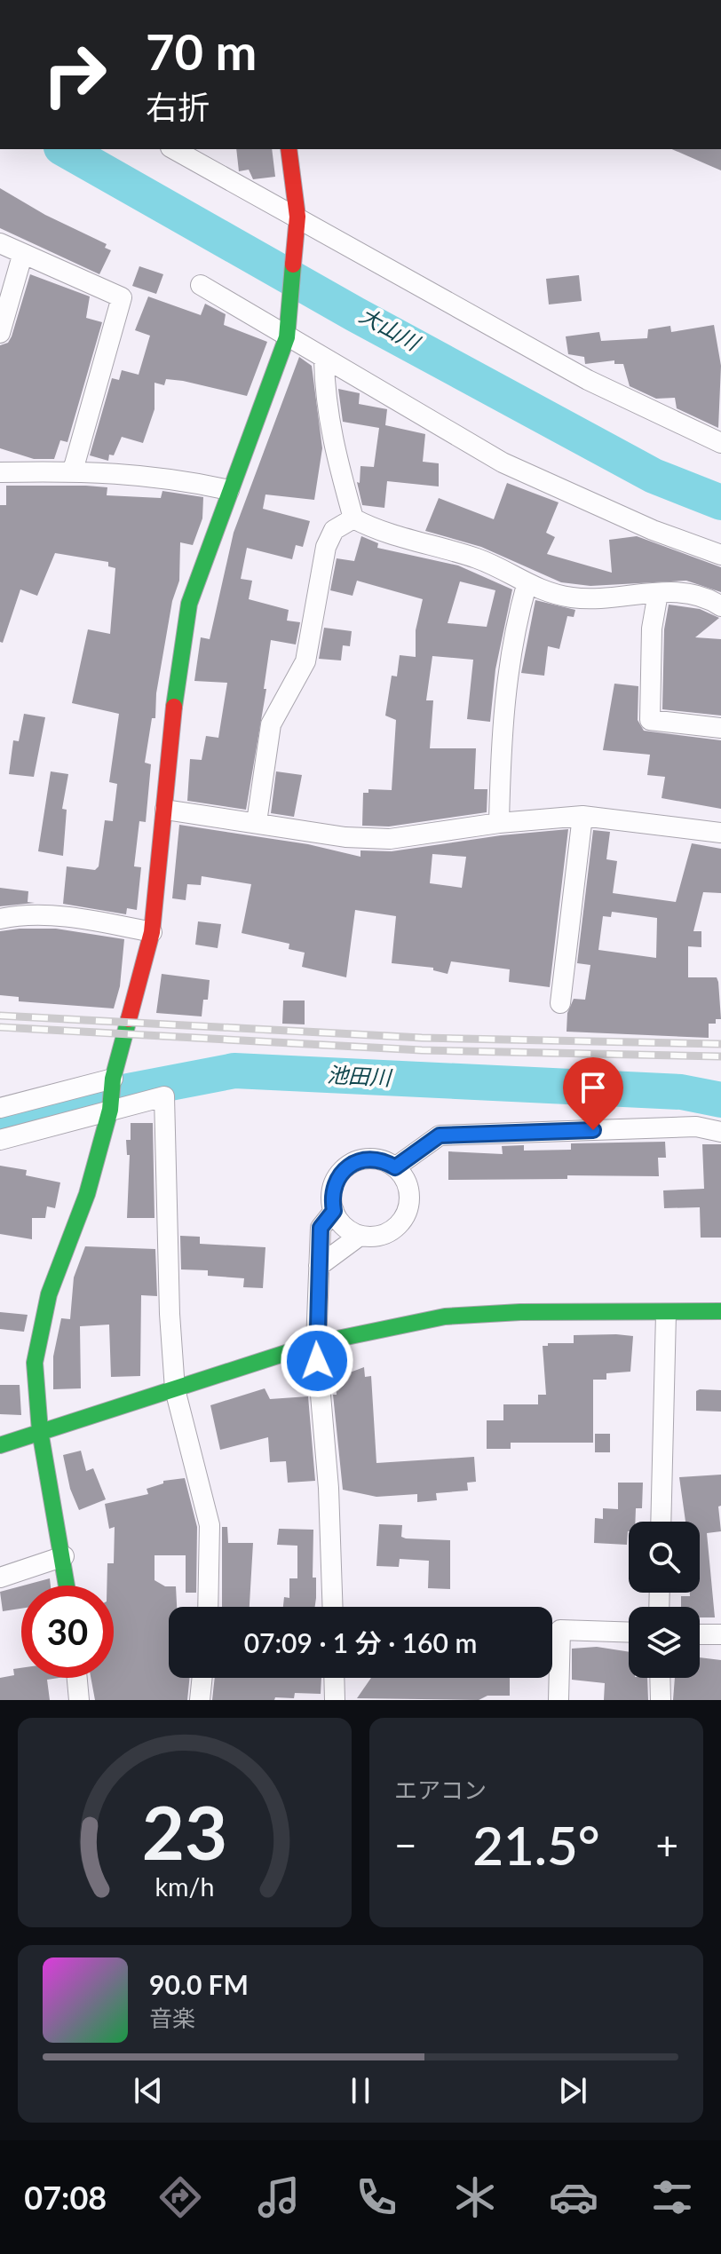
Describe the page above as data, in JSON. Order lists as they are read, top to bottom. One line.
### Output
{"water":["大山川","池田川"],"page":{"turn":["70 m","右折"],"limit":"30","trip":"07:09 · 1 分 · 160 m","tile":"エアコン","heat":["−","21.5°","+"],"song":["90.0 FM","音楽"],"tabs":"07:08","gauge":["23","km/h"]}}
